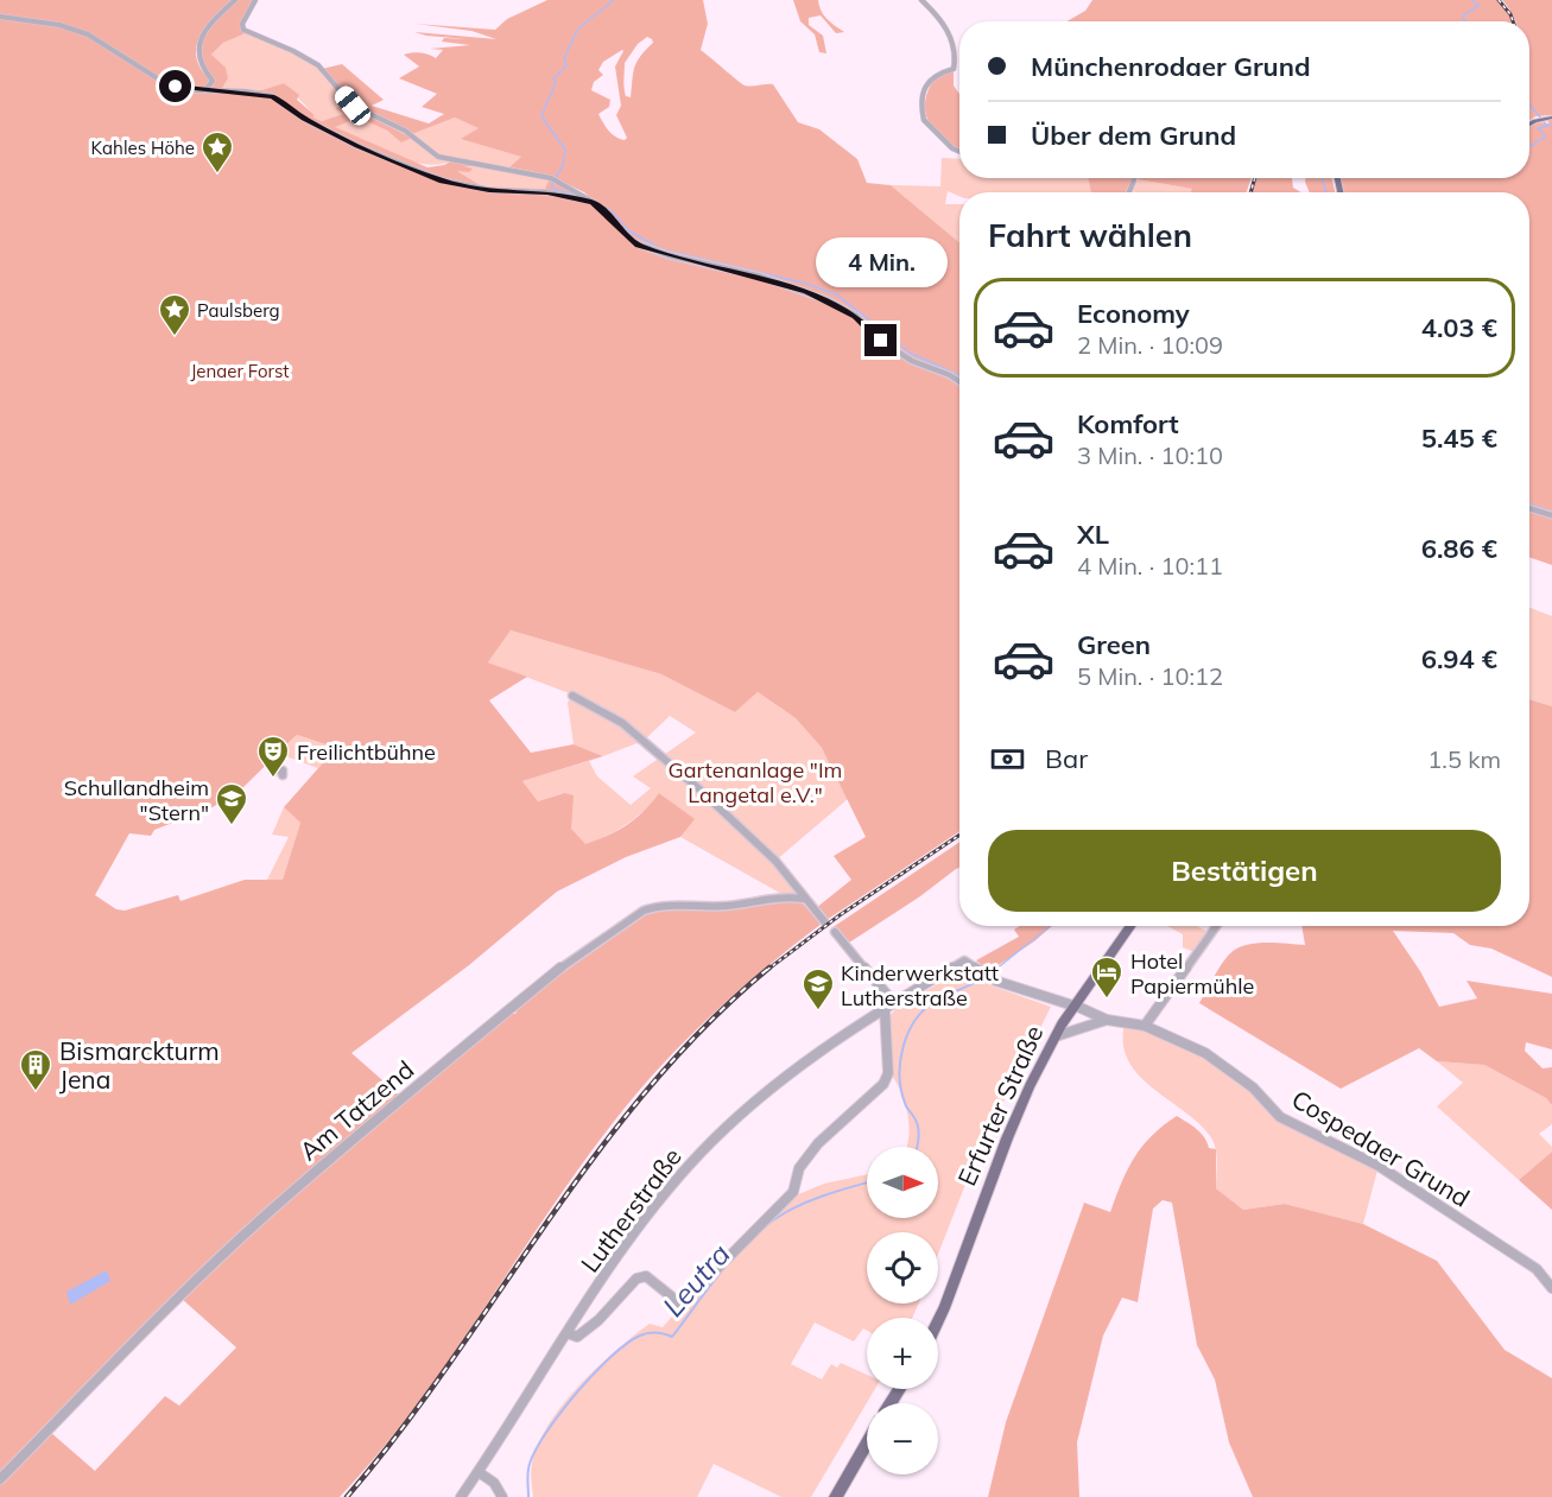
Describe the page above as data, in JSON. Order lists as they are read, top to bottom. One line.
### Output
{"streets":{"main road":["Erfurter Straße"],"street":["Am Tatzend","Cospedaer Grund","Lutherstraße"]},"crossings":[["Erfurter Straße","Cospedaer Grund"],["Cospedaer Grund","Lutherstraße"]],"water":["Leutra"],"parks":["Jenaer Forst","Gartenanlage \"Im Langetal e.V.\""],"places":{"place":["Kahles Höhe","Paulsberg"],"theatre":["Freilichtbühne"],"school or university":["Schullandheim \"Stern\"","Kinderwerkstatt Lutherstraße"],"hotel":["Hotel Papiermühle"],"building":["Bismarckturm Jena"]},"north":"right","page":{"banner":["Münchenrodaer Grund","Über dem Grund"],"heading":"Fahrt wählen","bubble":"4 Min.","list":[{"name":"Economy","note":"2 Min. · 10:09","value":"4.03 €"},{"name":"Komfort","note":"3 Min. · 10:10","value":"5.45 €"},{"name":"XL","note":"4 Min. · 10:11","value":"6.86 €"},{"name":"Green","note":"5 Min. · 10:12","value":"6.94 €"}],"pay":["Bar","1.5 km"],"buttons":"Bestätigen","map_buttons":["+","−"]}}
